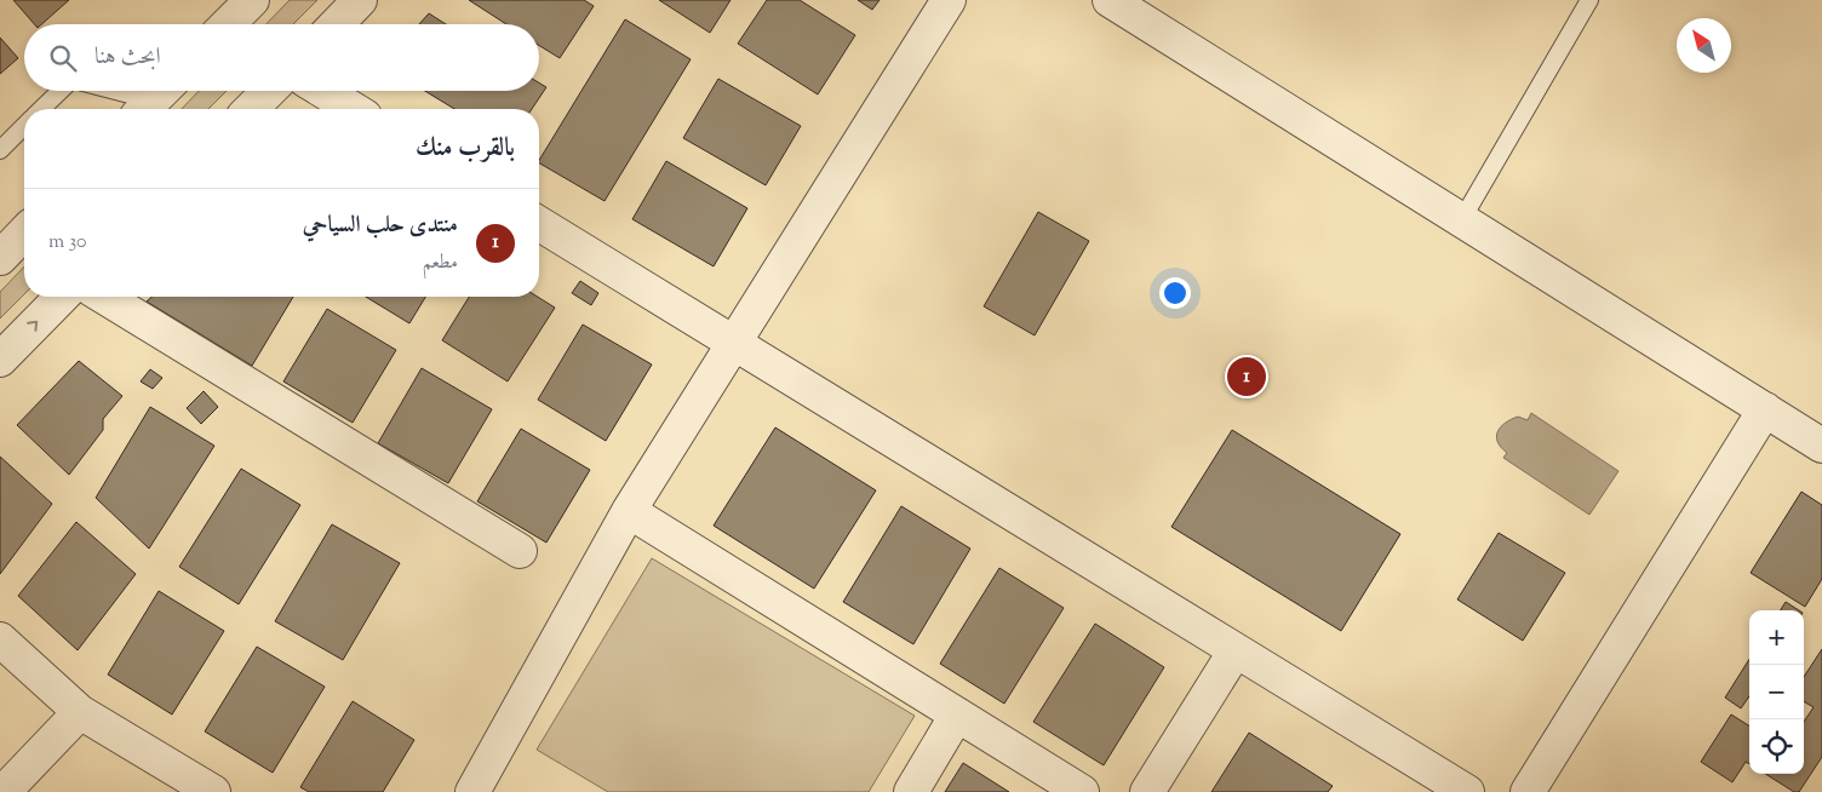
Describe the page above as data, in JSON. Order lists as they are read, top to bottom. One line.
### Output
{"north":"top left","page":{"search":"ابحث هنا","heading":"بالقرب منك","list":[{"mark":"1","name":"منتدى حلب السياحي","note":"مطعم","value":"30 m"}],"pins":"1","map_buttons":["+","−"]}}
